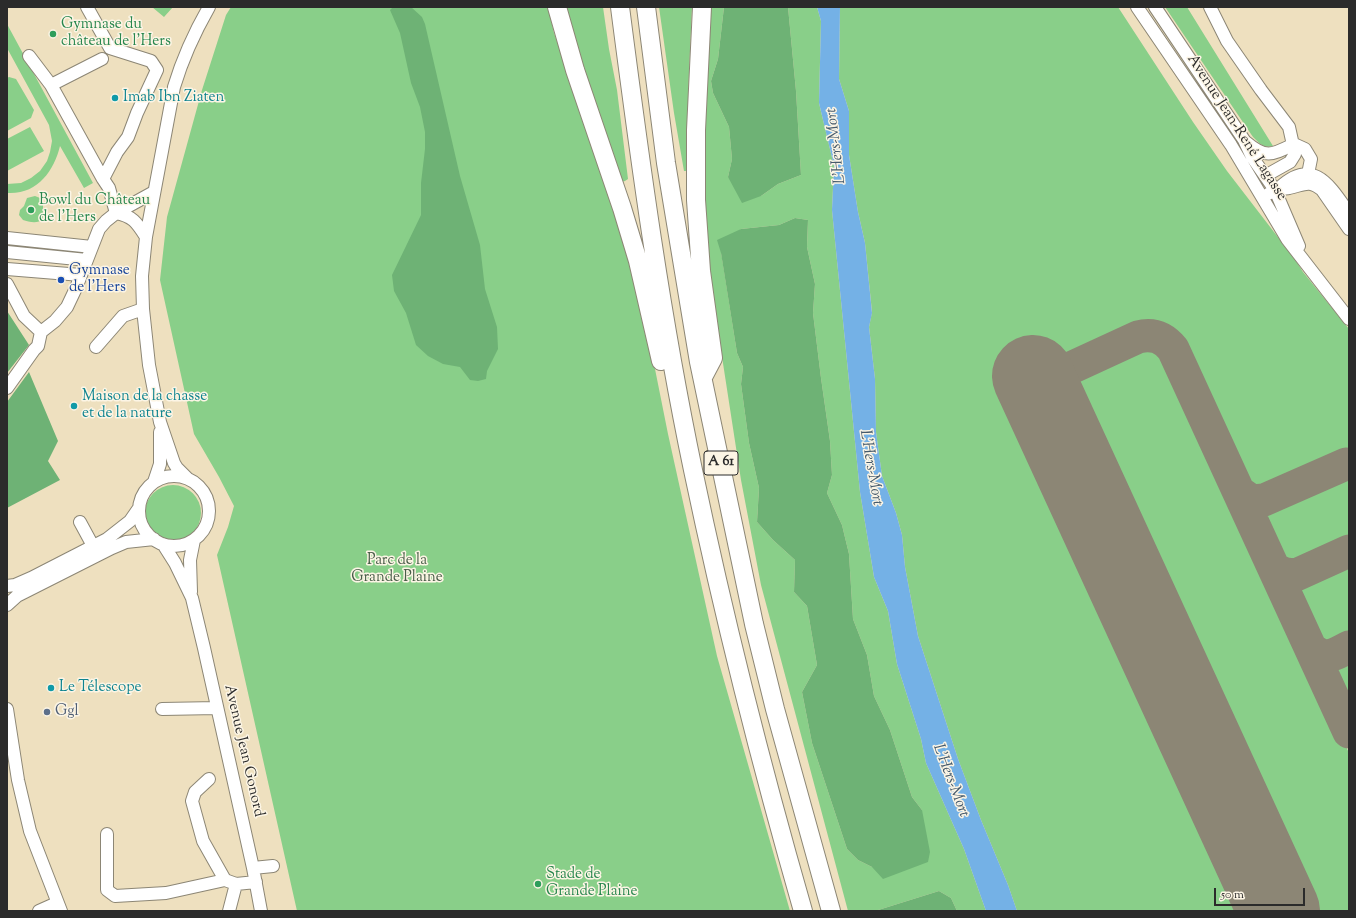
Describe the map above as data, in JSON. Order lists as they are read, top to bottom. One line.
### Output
{"streets":{"highway":["A 61"],"street":["Avenue Jean-René Lagasse","Avenue Jean Gonord"]},"water":["L'Hers-Mort"],"parks":["Parc de la Grande Plaine"],"places":["Gymnase du château de l'Hers","Imab Ibn Ziaten","Bowl du Château de l'Hers","Gymnase de l'Hers","Maison de la chasse et de la nature","Le Télescope","Ggl","Stade de Grande Plaine"],"scale_bar":"50 m"}
